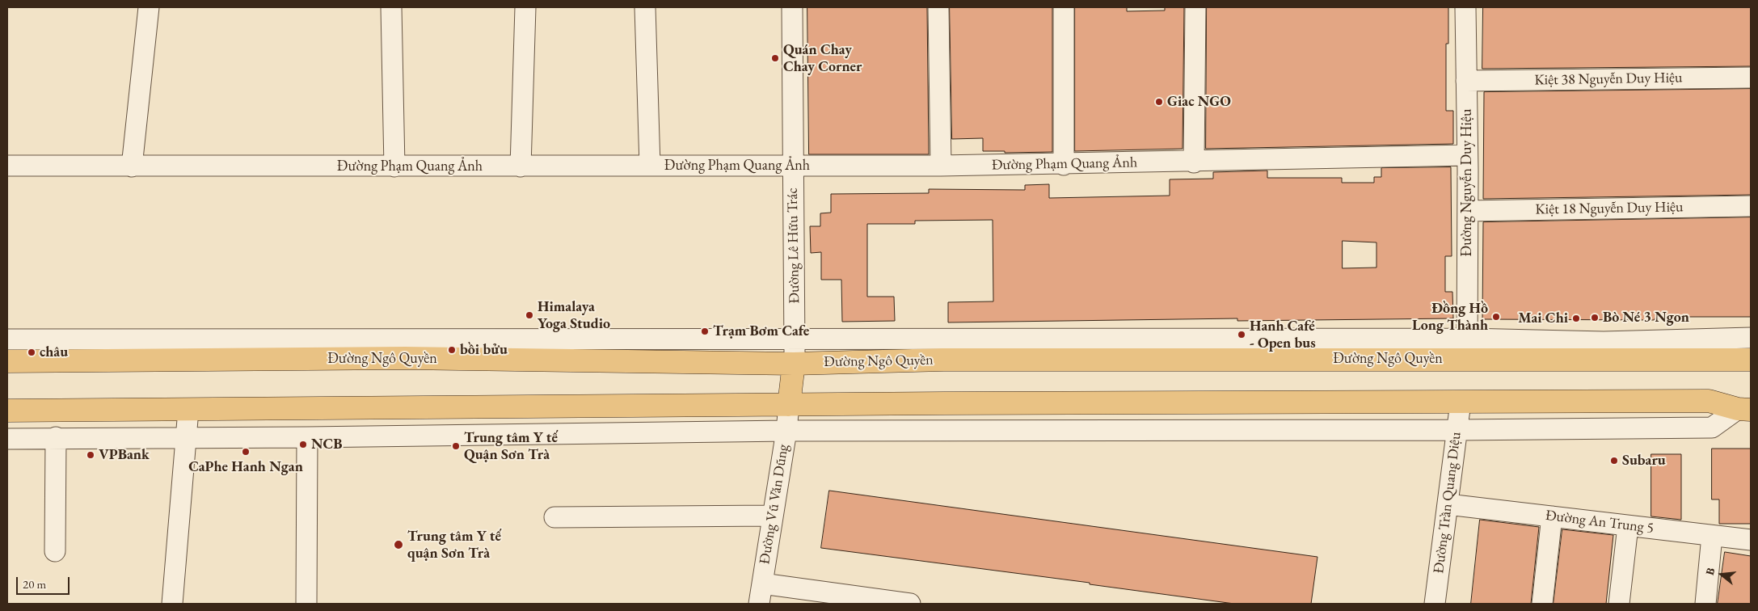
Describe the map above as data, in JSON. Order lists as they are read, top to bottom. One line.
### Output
{"streets":{"highway":["Đường Ngô Quyền"],"street":["Kiệt 38 Nguyễn Duy Hiệu","Đường Phạm Quang Ảnh","Đường Nguyễn Duy Hiệu","Kiệt 18 Nguyễn Duy Hiệu","Đường Lê Hữu Trác","Đường Trần Quang Diệu","Đường Vũ Văn Dũng","Đường An Trung 5"]},"crossings":[["Kiệt 38 Nguyễn Duy Hiệu","Đường Nguyễn Duy Hiệu"],["Đường Phạm Quang Ảnh","Đường Nguyễn Duy Hiệu"],["Đường Phạm Quang Ảnh","Đường Lê Hữu Trác"],["Đường Nguyễn Duy Hiệu","Kiệt 18 Nguyễn Duy Hiệu"],["Đường Nguyễn Duy Hiệu","Đường Ngô Quyền"],["Đường Lê Hữu Trác","Đường Ngô Quyền"],["Đường Trần Quang Diệu","Đường An Trung 5"]],"places":["Quán Chay Chay Corner","Giac NGO","Himalaya Yoga Studio","Đồng Hồ Long Thành","Bò Né 3 Ngon","Mai Chi","Trạm Bơm Cafe","Hanh Café - Open bus","bồi bửu","châu","NCB","Trung tâm Y tế Quận Sơn Trà","CaPhe Hanh Ngan","VPBank","Subaru","Trung tâm Y tế quận Sơn Trà"],"scale_bar":"20 m","north":"left"}
